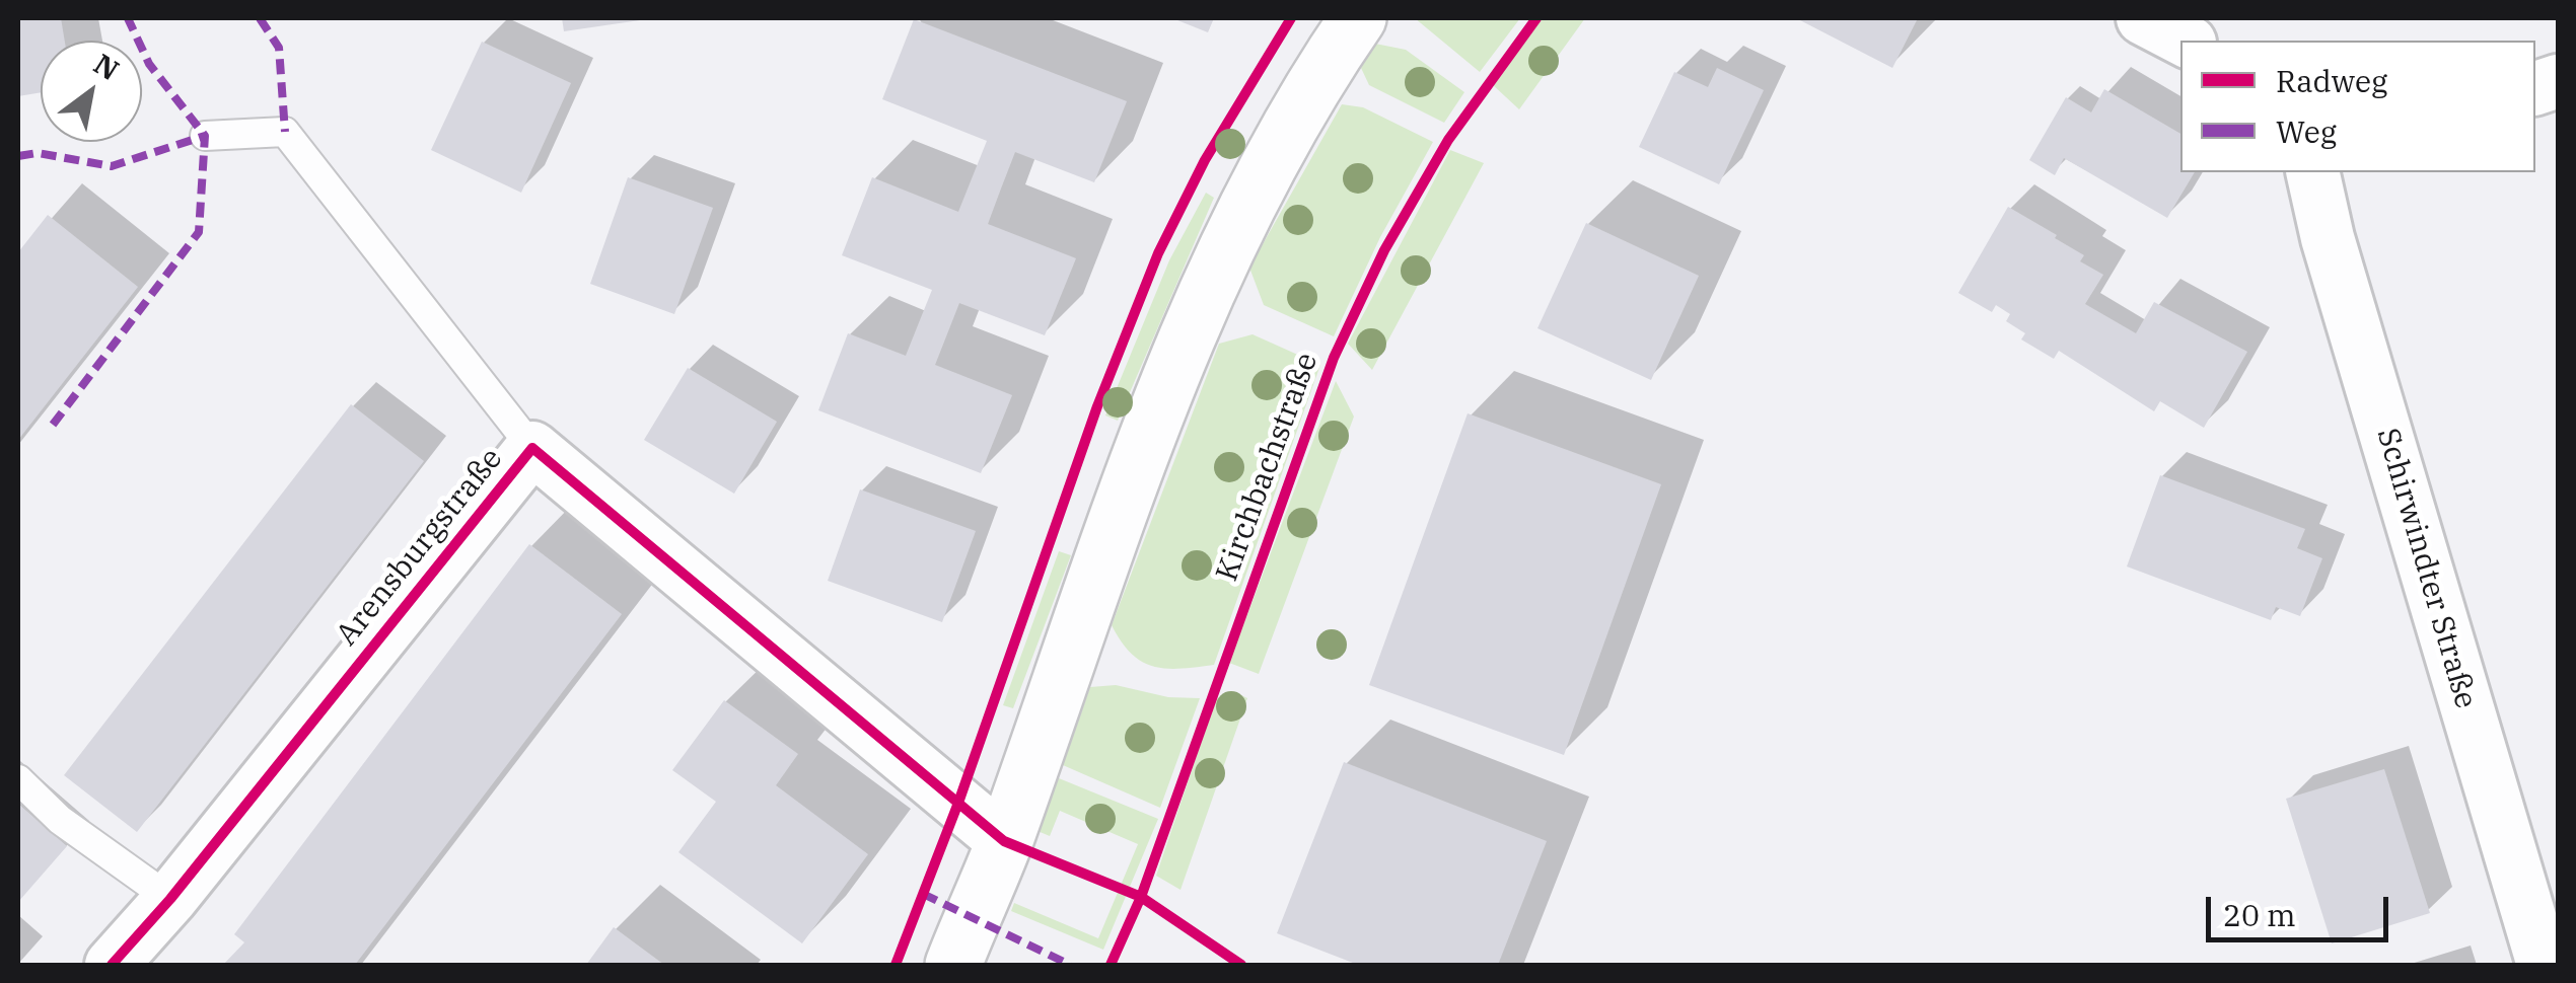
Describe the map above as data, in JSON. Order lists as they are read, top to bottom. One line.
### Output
{"streets":{"street":["Arensburgstraße","Schirwindter Straße"],"cycle path":["Kirchbachstraße"]},"legend":["Radweg","Weg"],"scale_bar":"20 m","north":"top right"}
